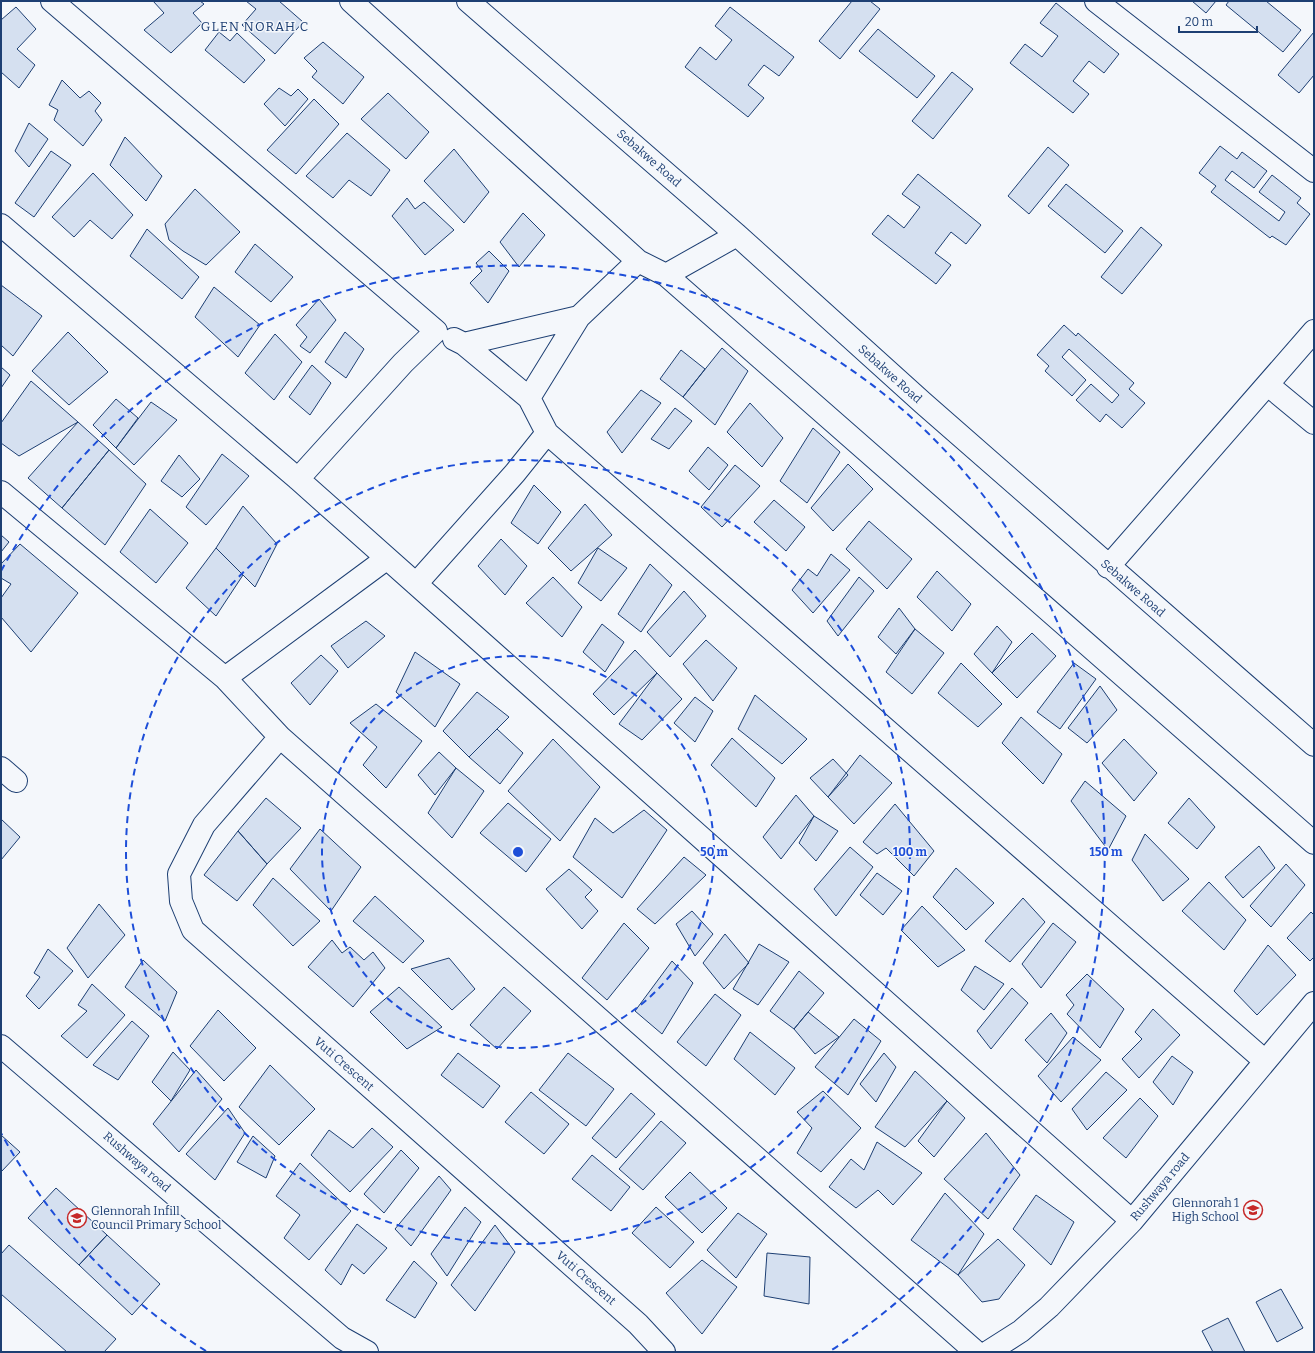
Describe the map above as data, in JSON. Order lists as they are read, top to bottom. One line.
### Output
{"streets":{"street":["Sebakwe Road","Vuti Crescent","Rushwaya road"]},"districts":["GLEN NORAH C"],"places":{"school or university":["Glennorah 1 High School","Glennorah Infill Council Primary School"]},"scale_bar":"20 m","rings":["50 m","100 m","150 m"]}
